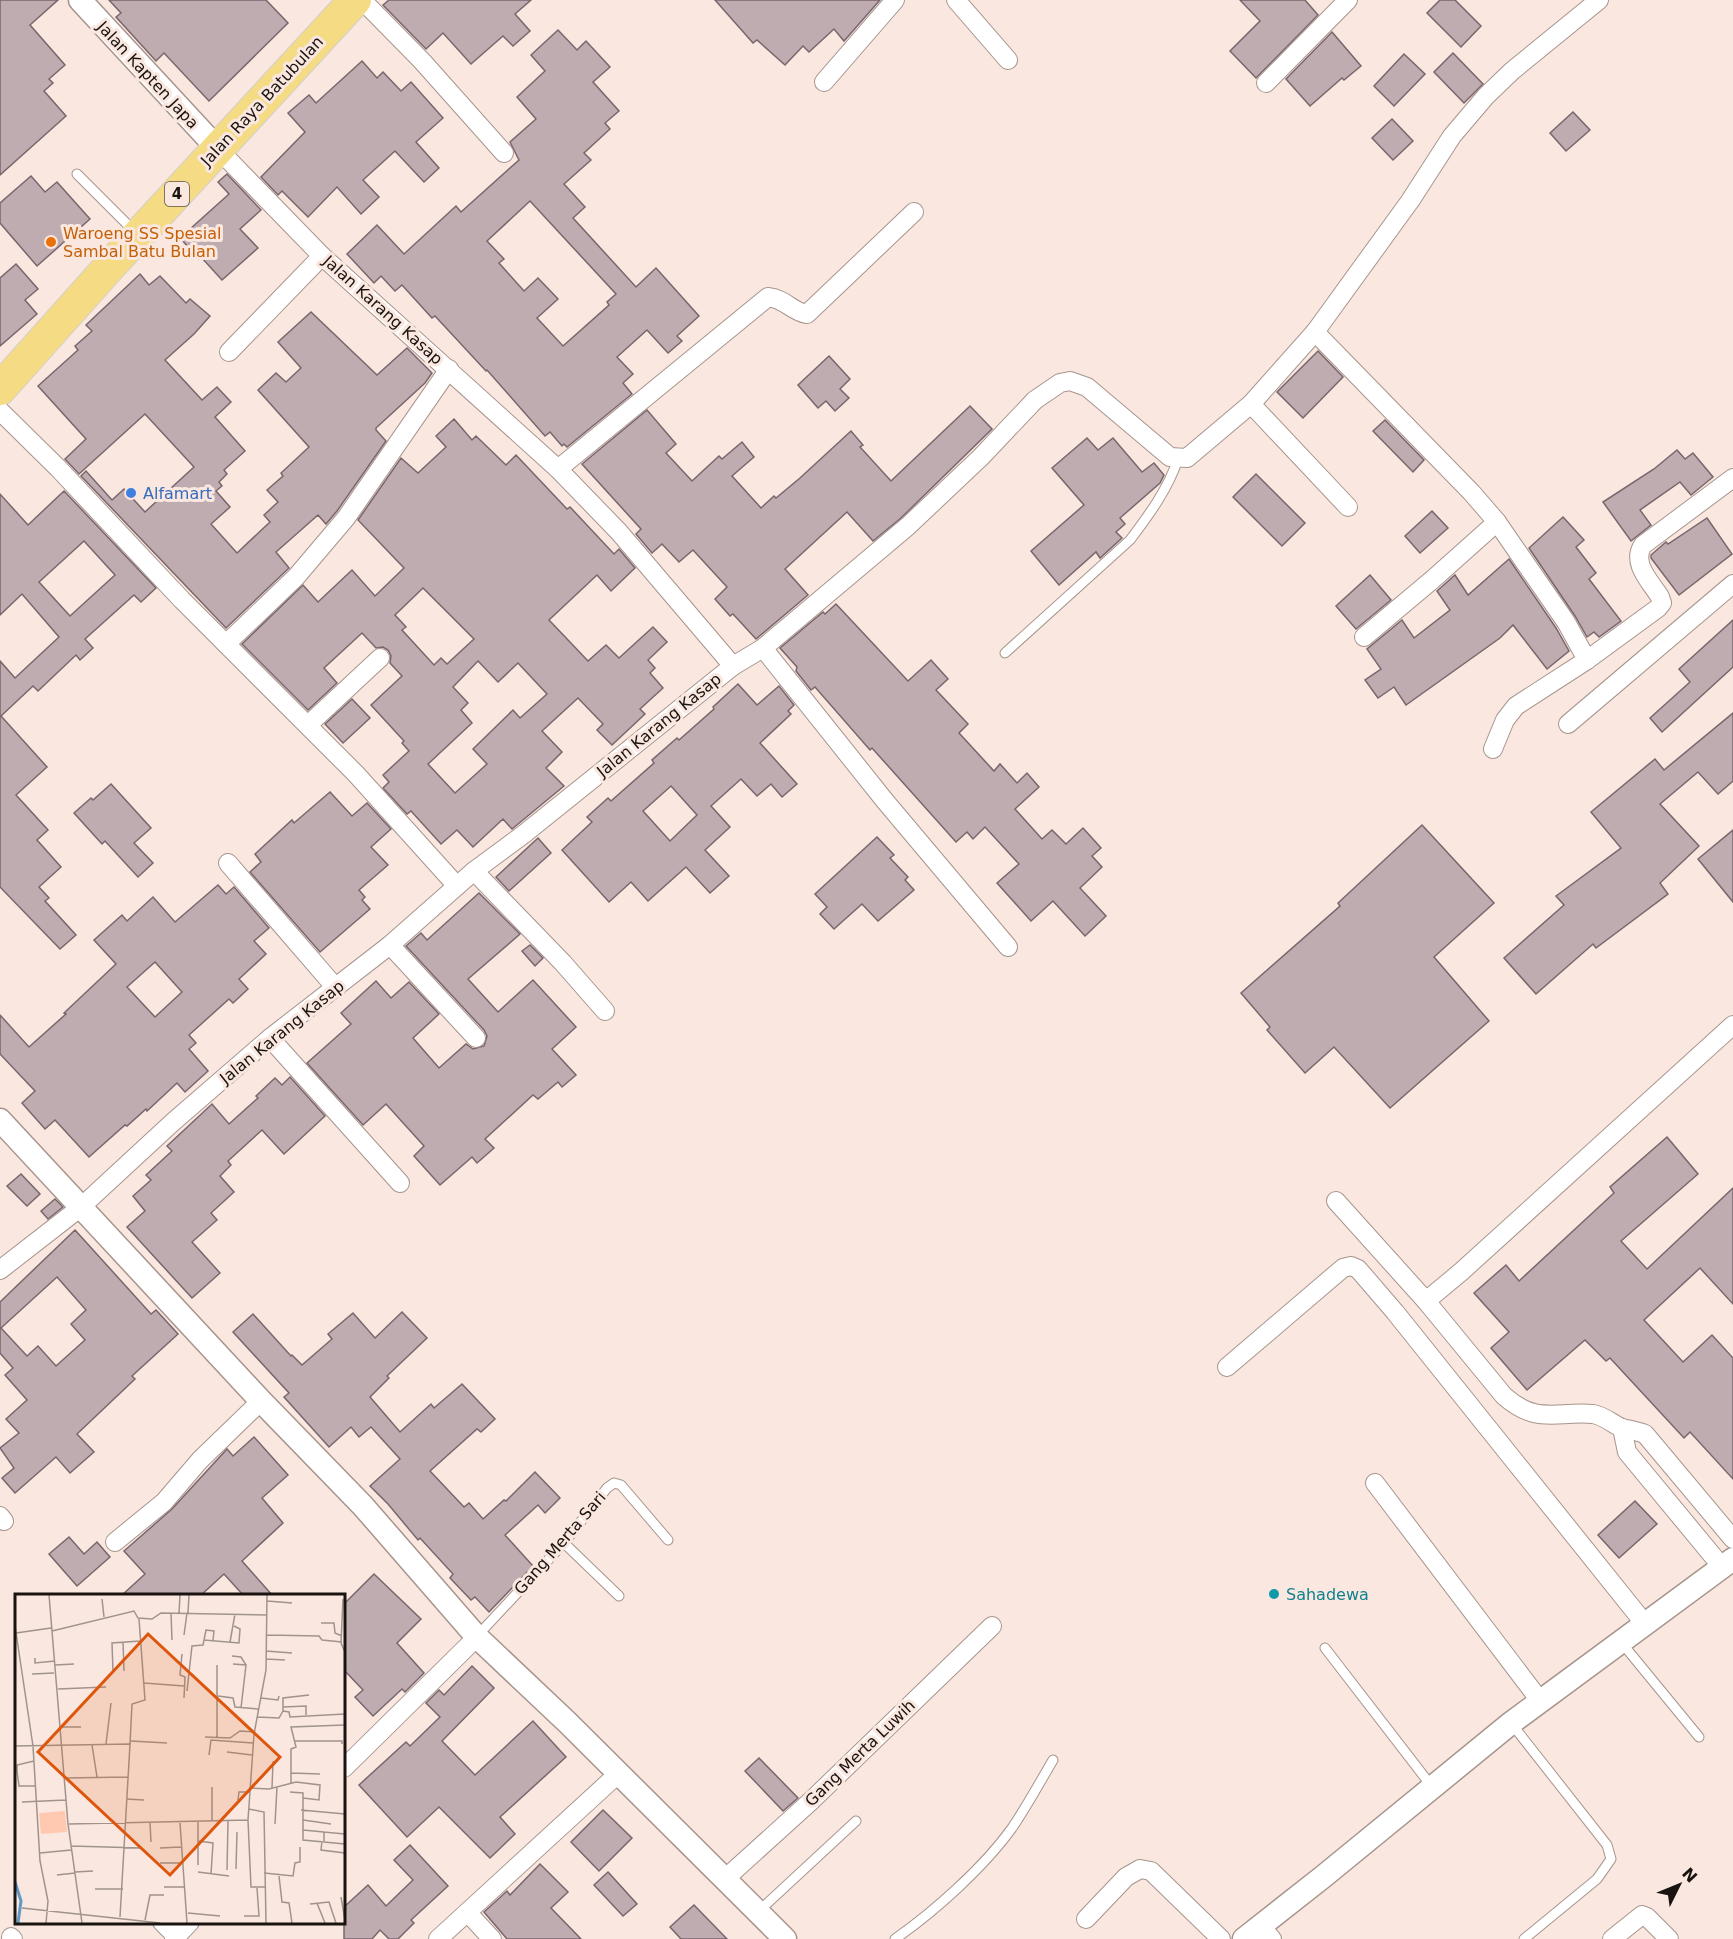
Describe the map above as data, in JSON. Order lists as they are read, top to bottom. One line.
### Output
{"streets":{"highway":["Jalan Raya Batubulan","4"],"street":["Jalan Kapten Japa","Jalan Karang Kasap","Gang Merta Luwih"],"lane":["Gang Merta Sari"]},"crossings":[["Jalan Kapten Japa","Jalan Raya Batubulan"],["Jalan Kapten Japa","Jalan Karang Kasap"],["Jalan Raya Batubulan","Jalan Karang Kasap"]],"places":["Waroeng SS Spesial Sambal Batu Bulan","Alfamart","Sahadewa"],"north":"top right"}
